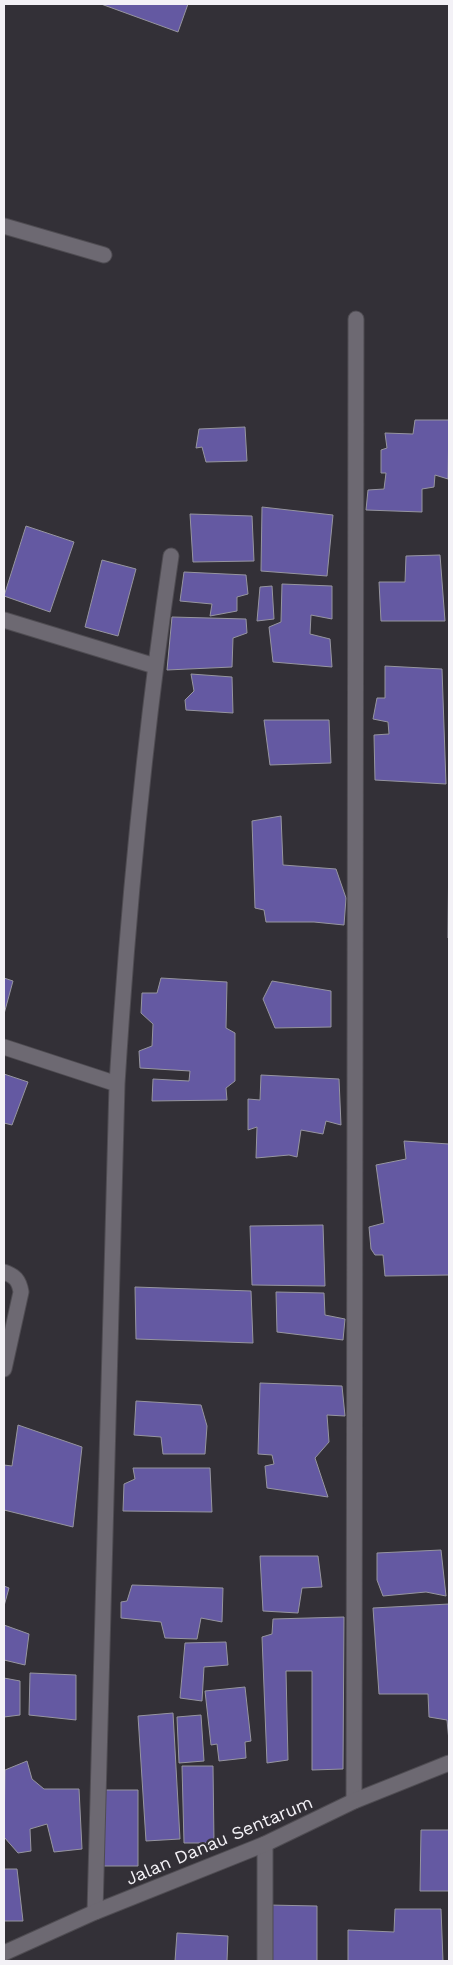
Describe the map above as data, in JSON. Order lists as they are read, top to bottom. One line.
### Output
{"streets":{"street":["Jalan Danau Sentarum"]}}
